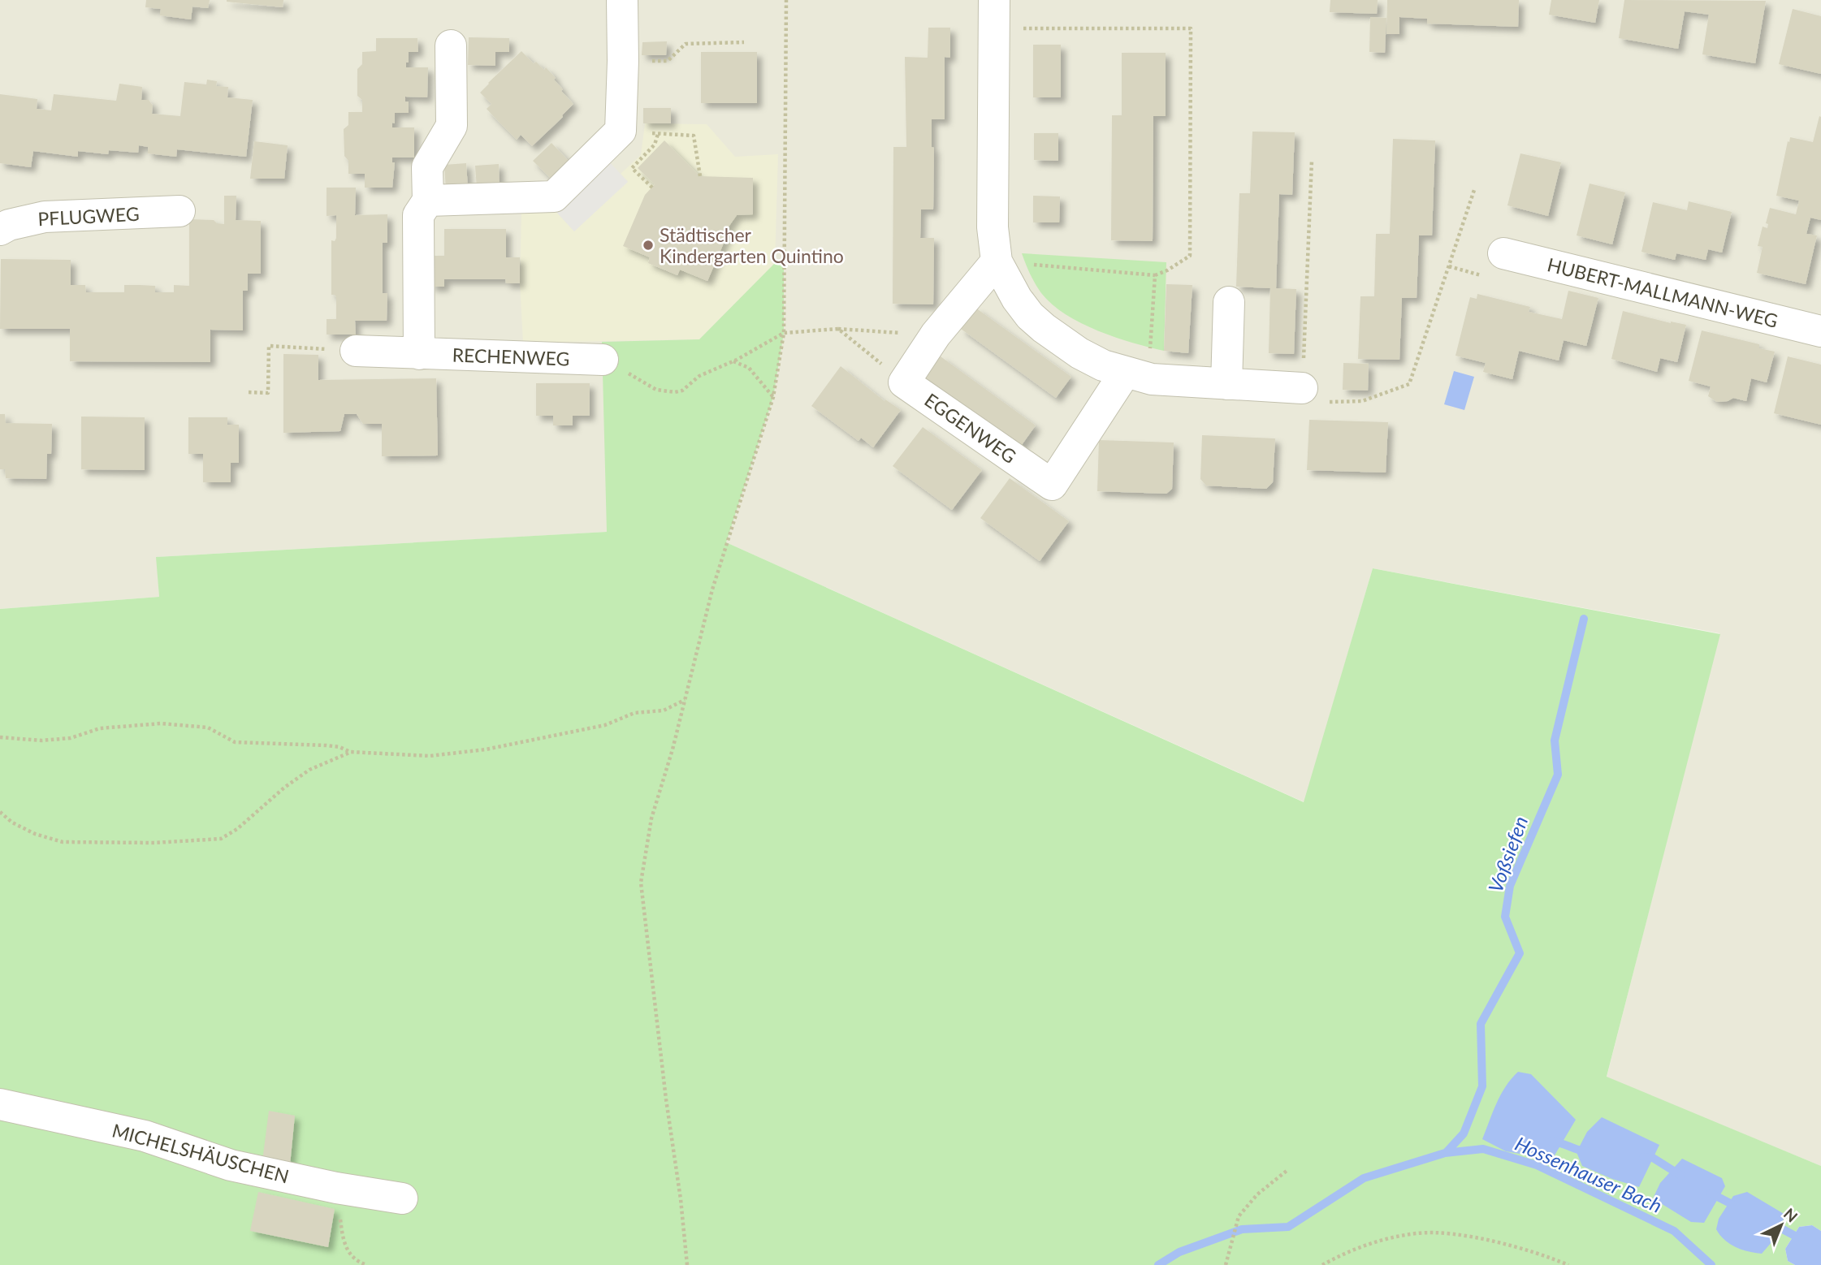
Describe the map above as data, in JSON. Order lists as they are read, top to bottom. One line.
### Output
{"streets":{"street":["PFLUGWEG","HUBERT-MALLMANN-WEG","RECHENWEG","EGGENWEG","MICHELSHÄUSCHEN"]},"water":["Voßsiefen","Hossenhauser Bach"],"places":["Städtischer Kindergarten Quintino"],"north":"top right"}
